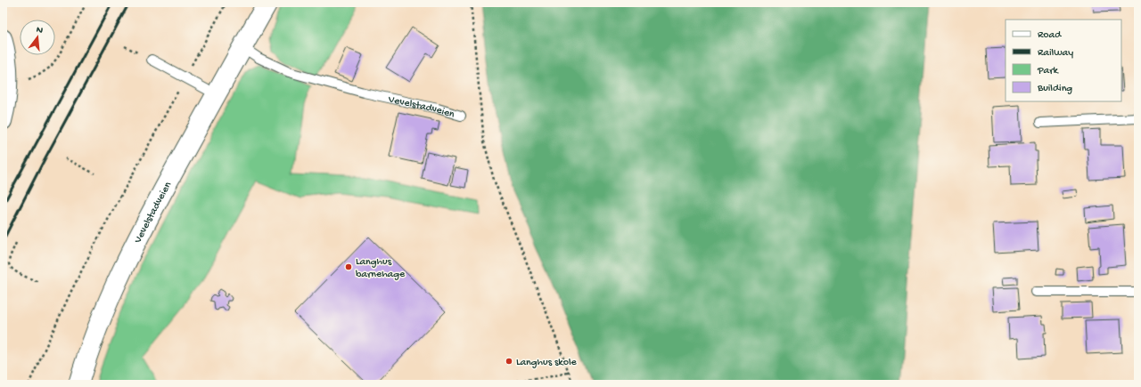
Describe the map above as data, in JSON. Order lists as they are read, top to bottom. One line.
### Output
{"streets":{"main road":["Vevelstadveien"]},"places":["Langhus barnehage","Langhus skole"],"legend":["Road","Railway","Park","Building"],"north":"top"}
